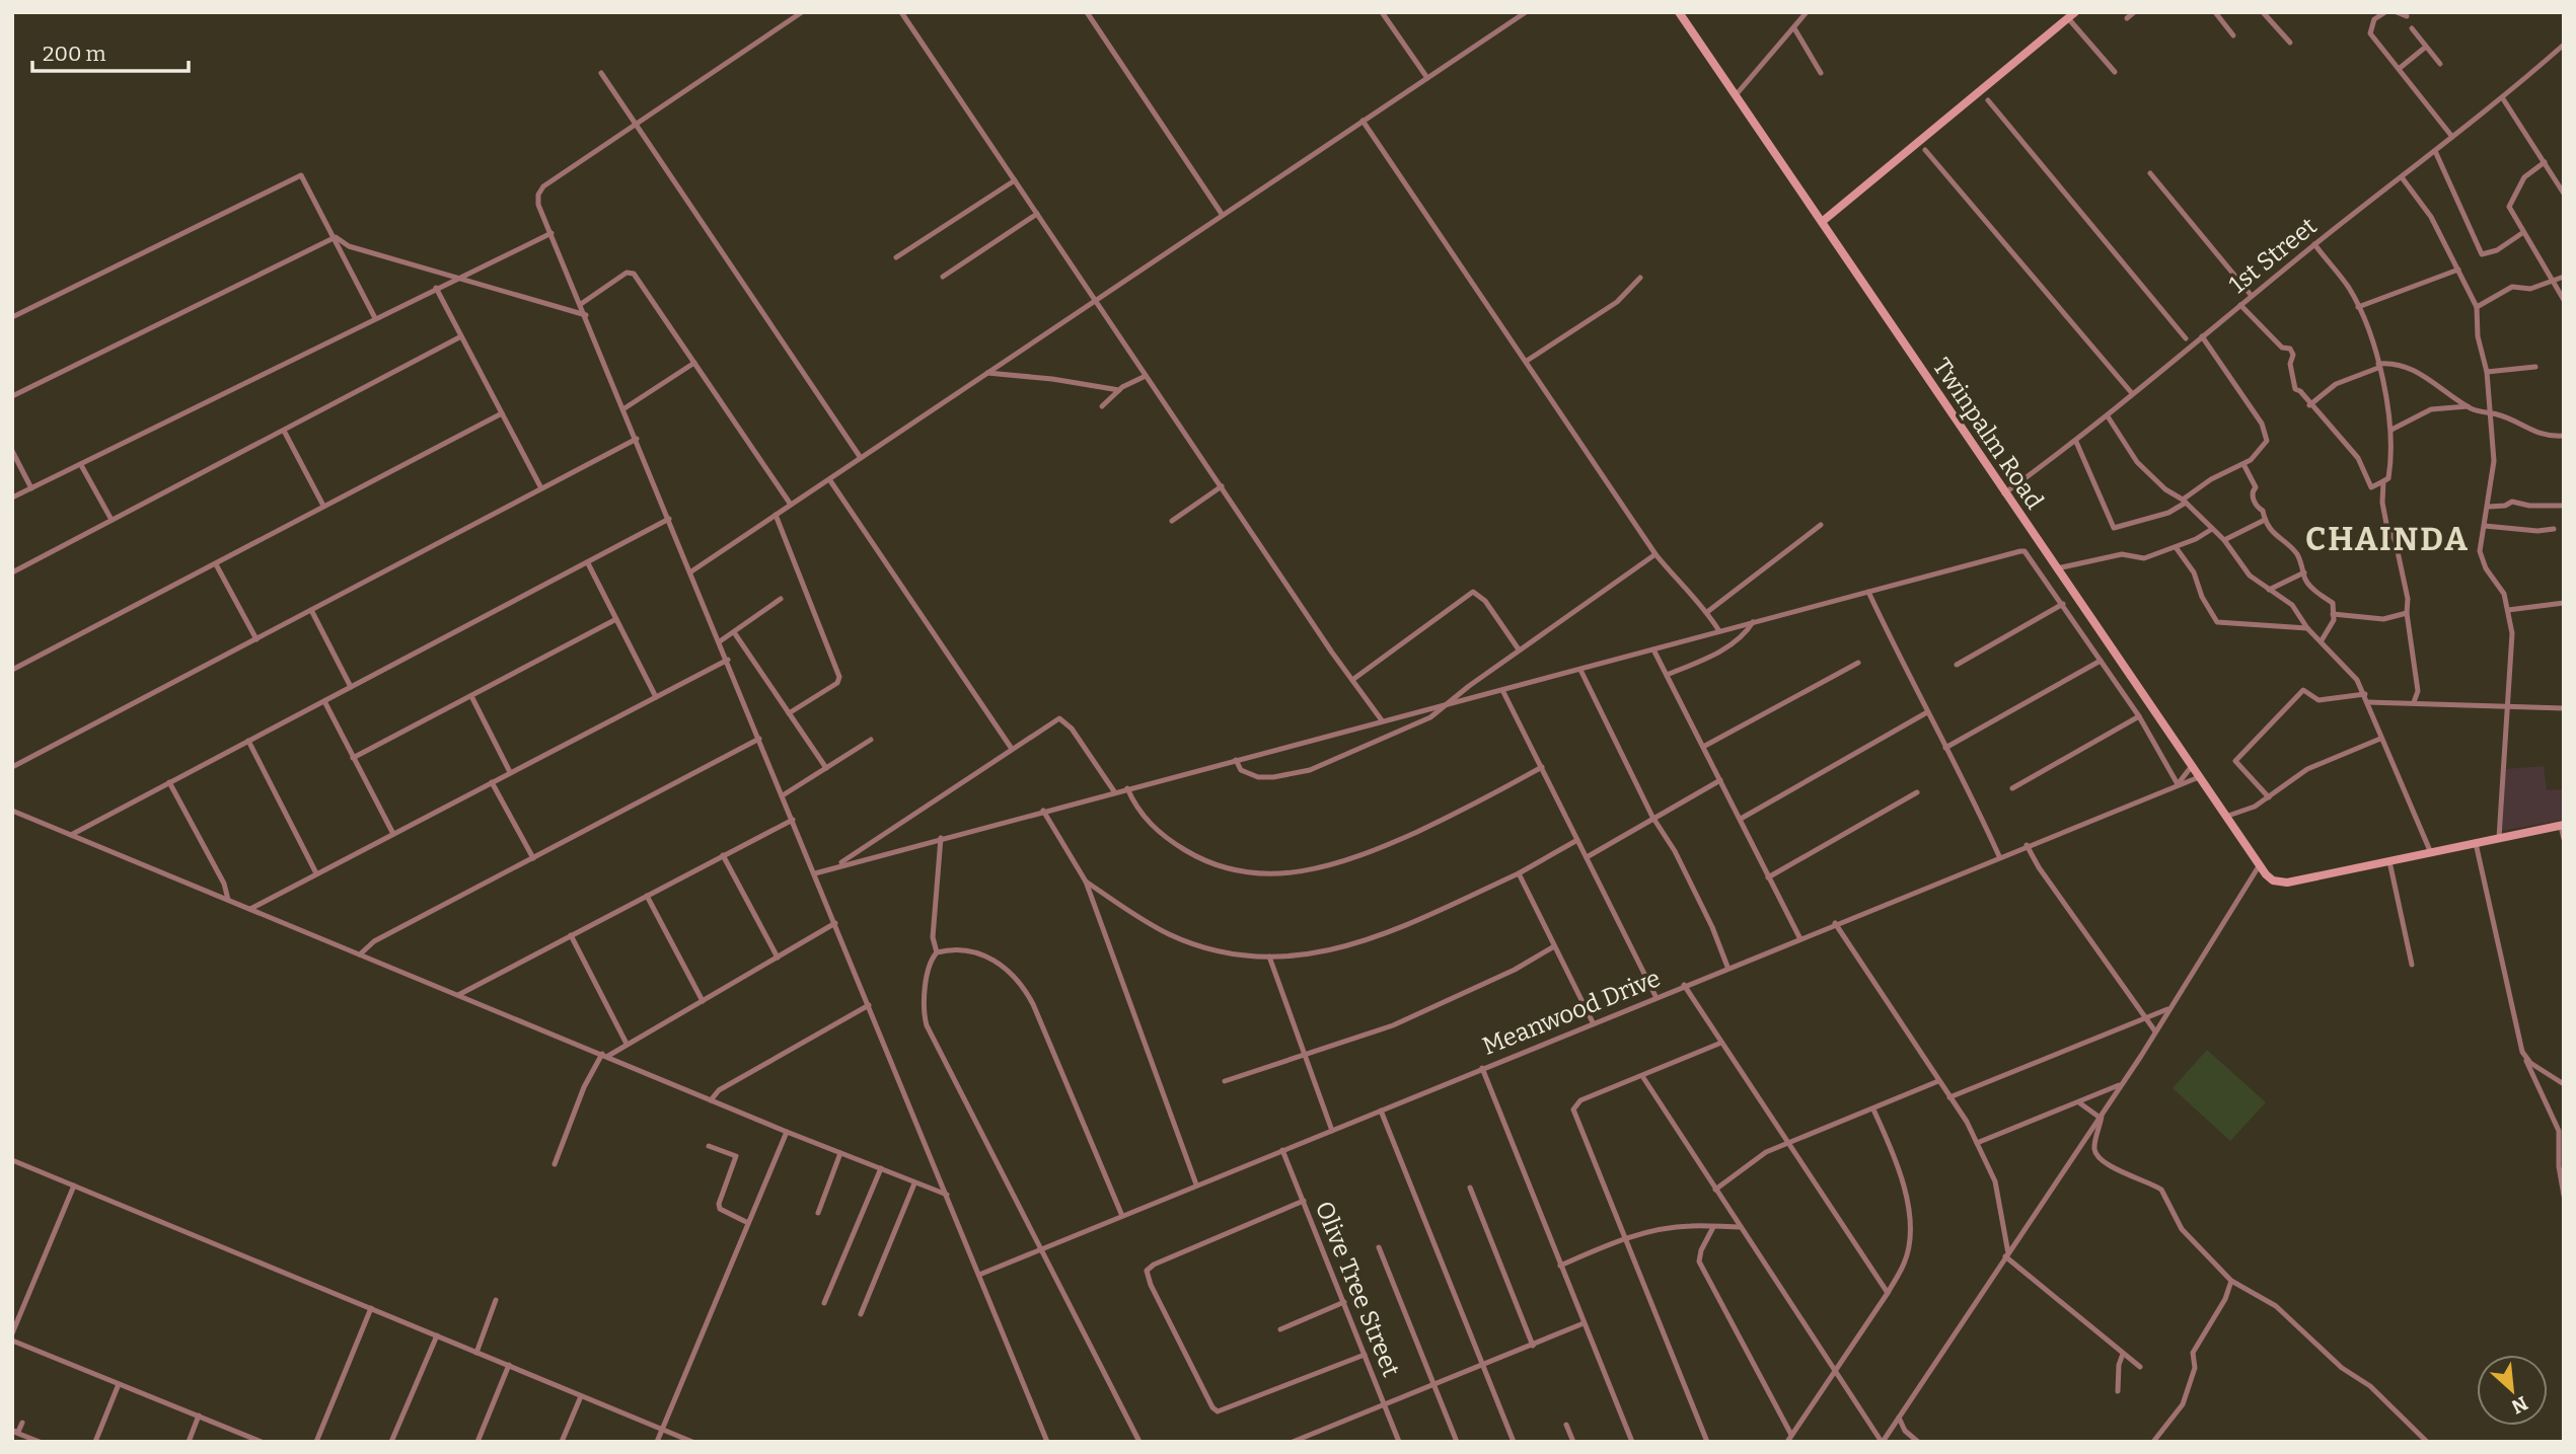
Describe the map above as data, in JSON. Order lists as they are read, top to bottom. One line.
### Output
{"streets":{"main road":["Twinpalm Road"],"street":["1st Street","Meanwood Drive","Olive Tree Street"]},"crossings":[["1st Street","Twinpalm Road"],["Twinpalm Road","Meanwood Drive"],["Meanwood Drive","Olive Tree Street"]],"districts":["CHAINDA"],"scale_bar":"200 m","north":"bottom right"}
